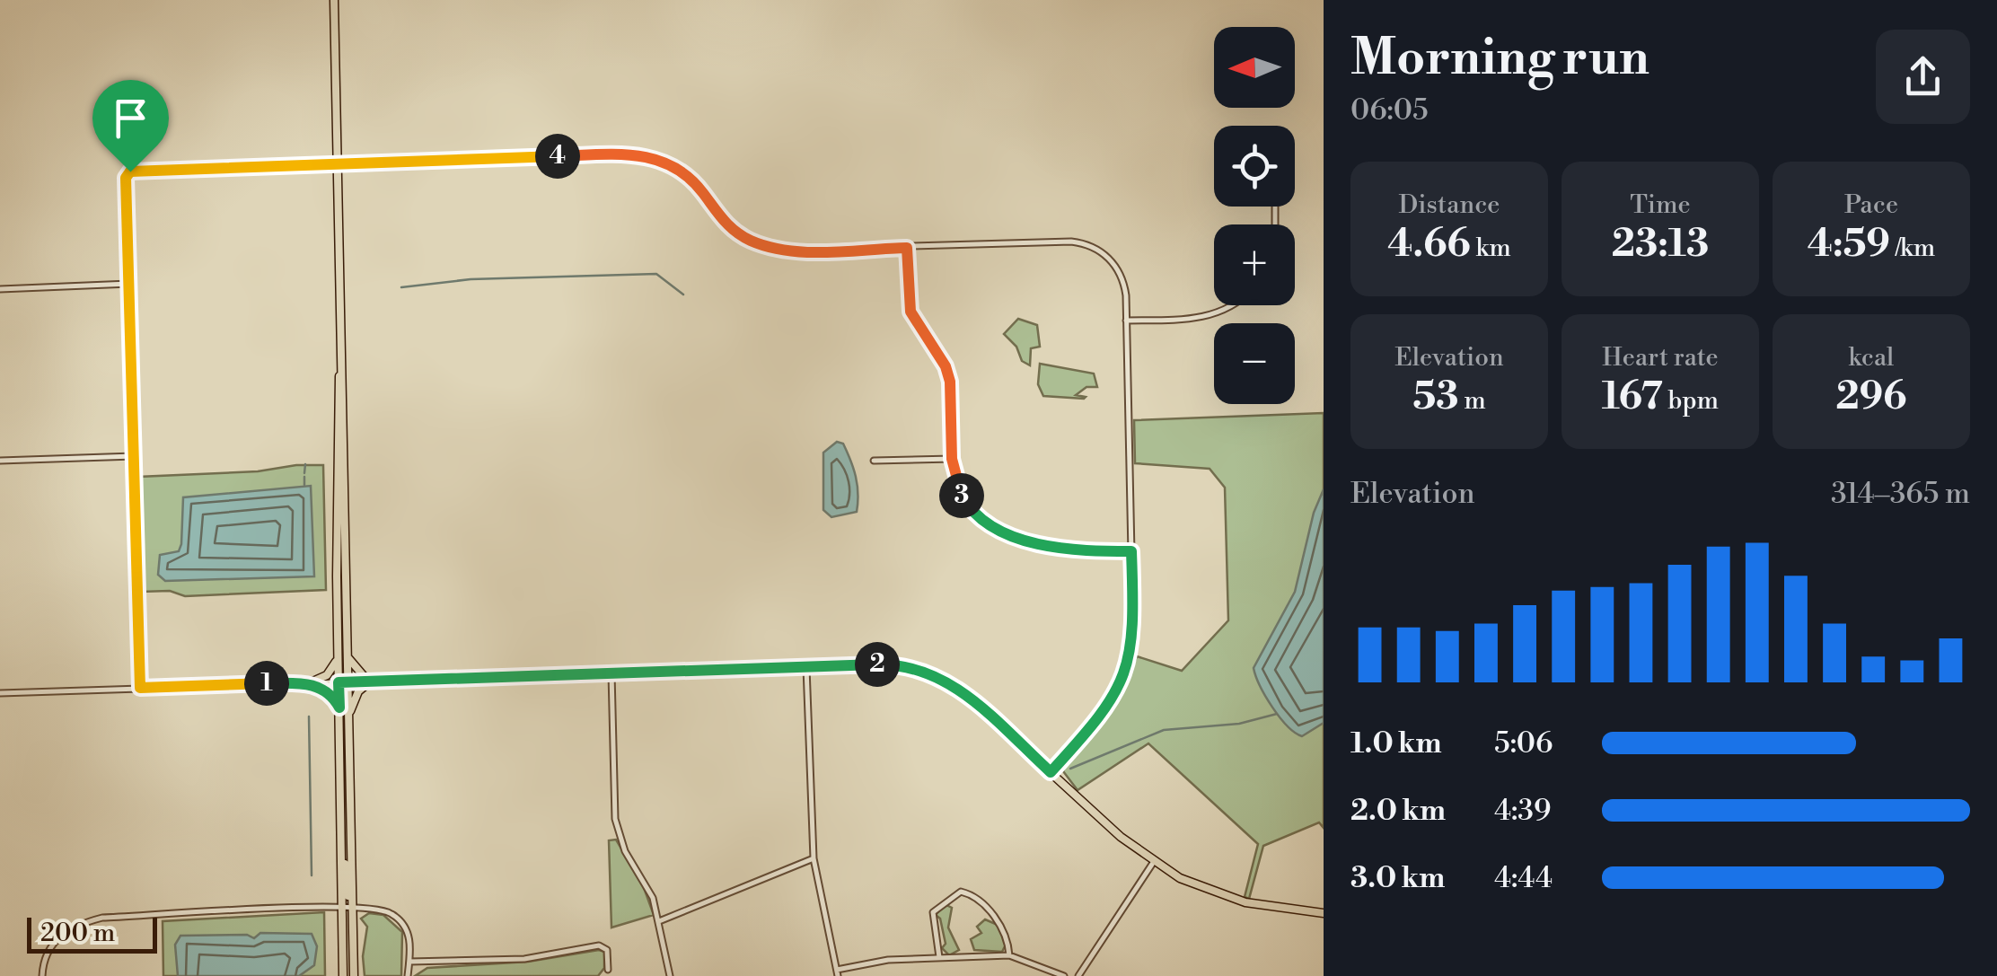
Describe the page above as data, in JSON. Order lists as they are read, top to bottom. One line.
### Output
{"scale_bar":"200 m","north":"left","page":{"heading":["Morning run","06:05"],"map_buttons":["+","−"],"pins":["4","3","2","1"],"stats":[["Distance","4.66 km"],["Time","23:13"],["Pace","4:59 /km"],["Elevation","53 m"],["Heart rate","167 bpm"],["kcal","296"]],"chart":["Elevation","314–365 m"],"list":[{"name":"1.0 km","note":"5:06"},{"name":"2.0 km","note":"4:39"},{"name":"3.0 km","note":"4:44"}],"scale":"200 m"}}
